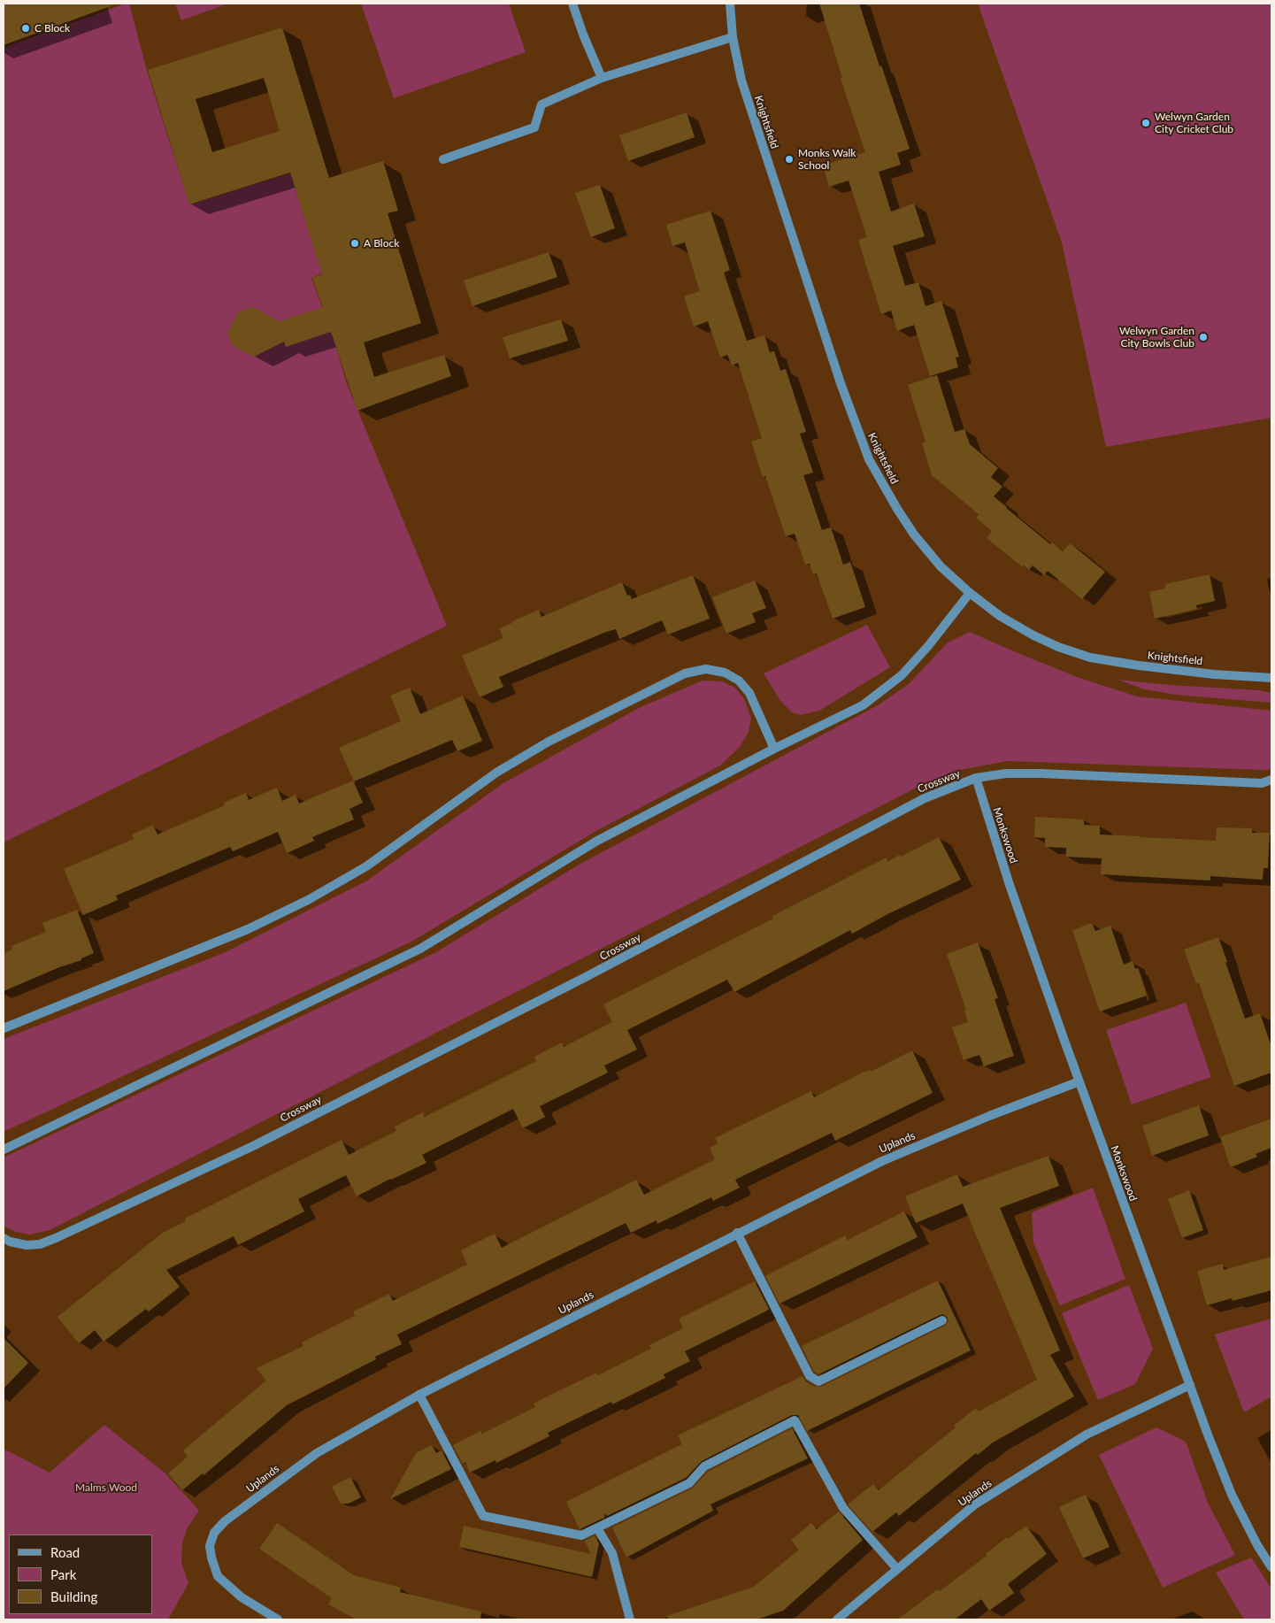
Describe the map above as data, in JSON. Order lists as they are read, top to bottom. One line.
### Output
{"streets":{"street":["Knightsfield","Crossway","Monkswood","Uplands"]},"crossings":[["Crossway","Monkswood"],["Monkswood","Uplands"]],"parks":["Malms Wood"],"places":["C Block","Welwyn Garden City Cricket Club","Monks Walk School","A Block","Welwyn Garden City Bowls Club"],"legend":["Road","Park","Building"]}
